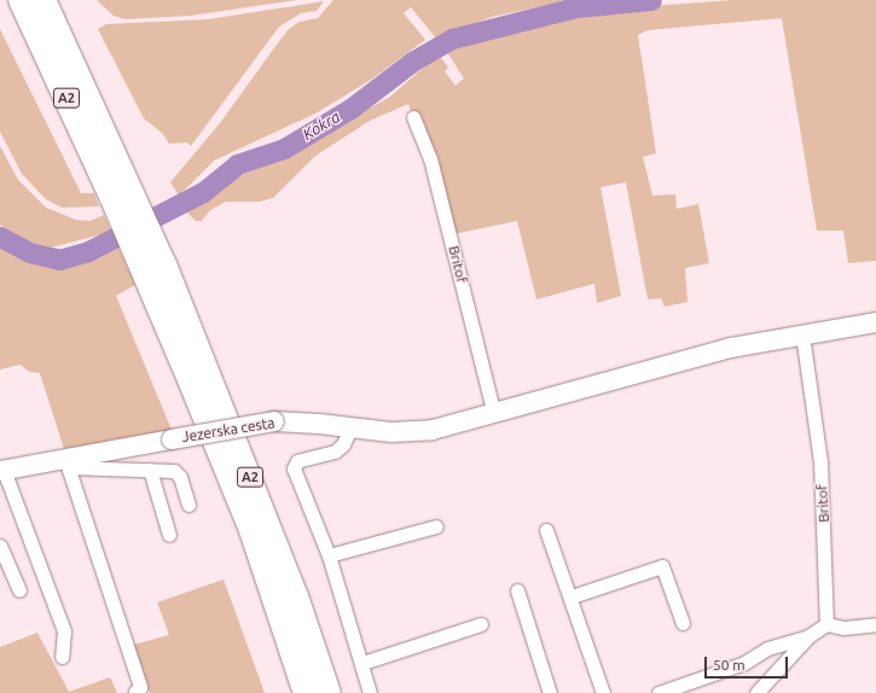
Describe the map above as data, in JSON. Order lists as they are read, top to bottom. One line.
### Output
{"streets":{"highway":["A2"],"street":["Britof","Jezerska cesta"]},"crossings":[["Britof","Jezerska cesta"]],"water":["Kokra"],"scale_bar":"50 m"}
